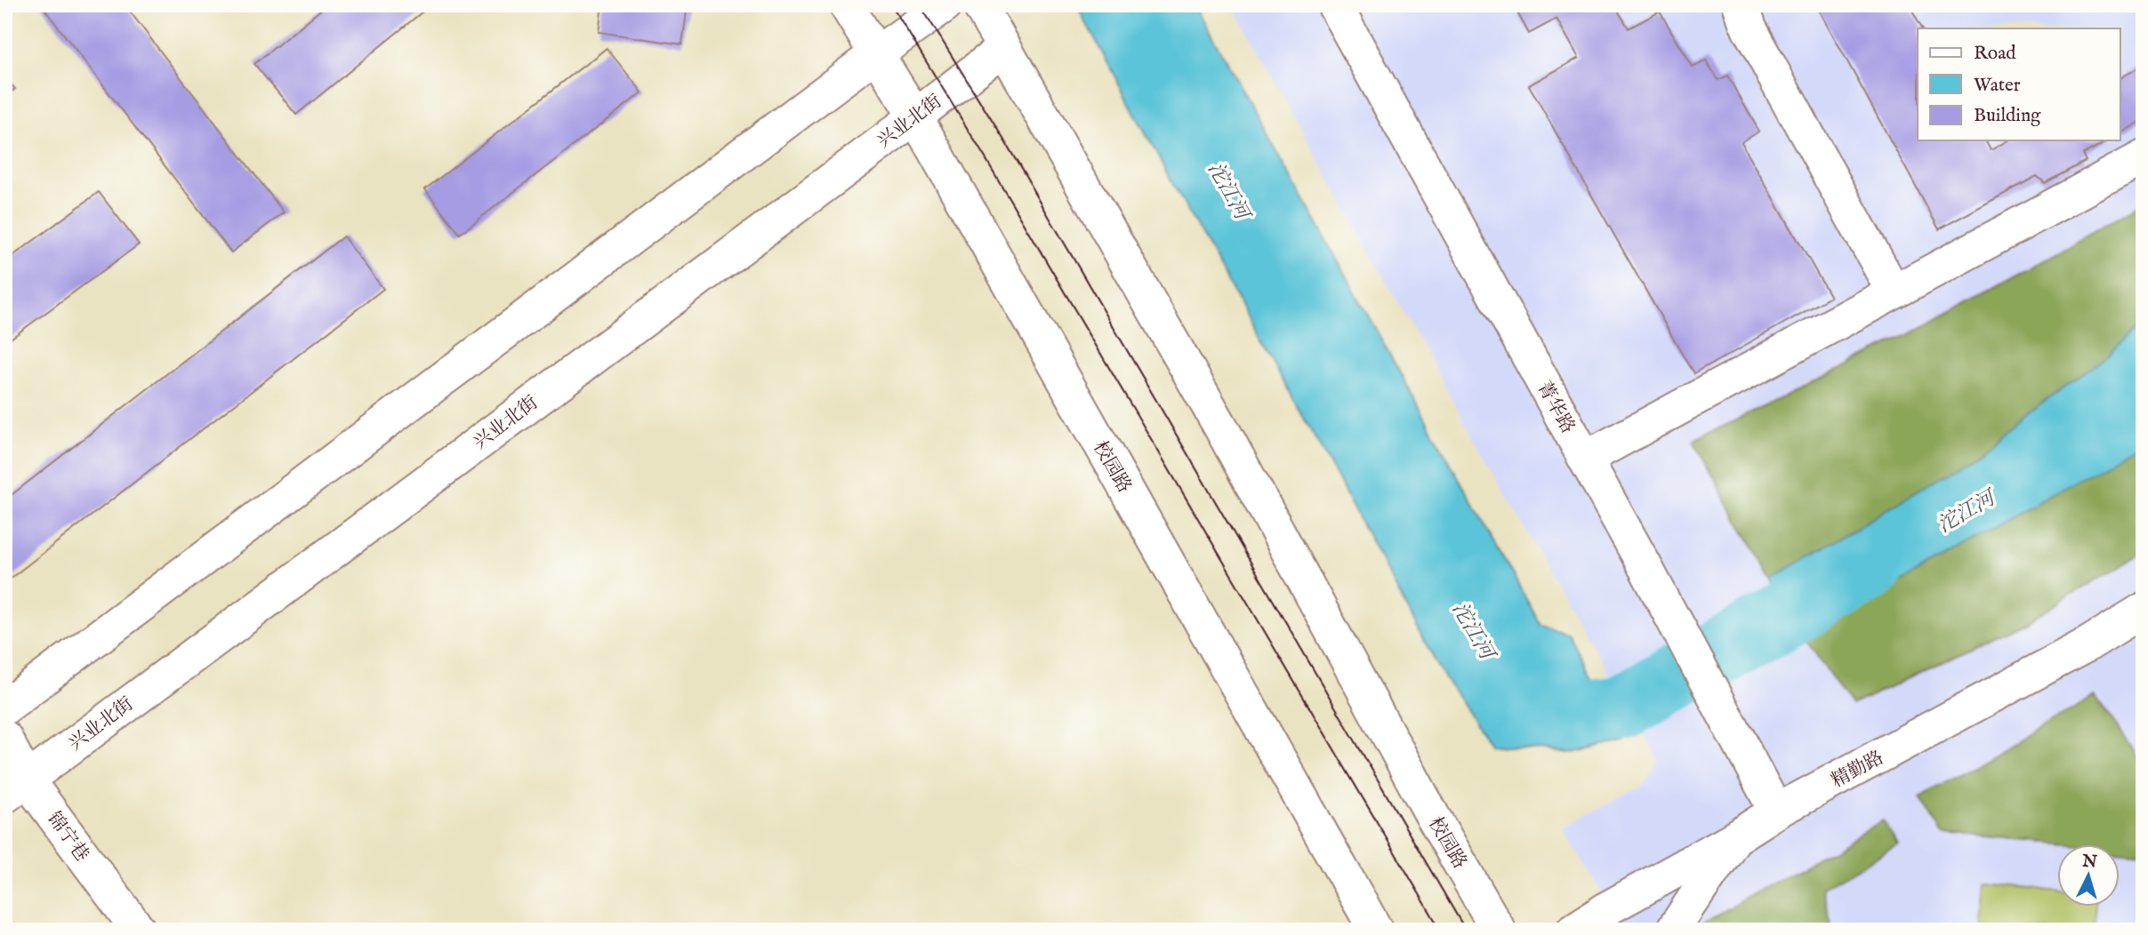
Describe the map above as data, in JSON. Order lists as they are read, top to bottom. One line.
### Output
{"streets":{"street":["兴业北街","菁华路","校园路","精勤路","锦宁巷"]},"crossings":[["兴业北街","校园路"],["兴业北街","锦宁巷"],["菁华路","精勤路"]],"water":["沱江河"],"legend":["Road","Water","Building"],"north":"top"}
